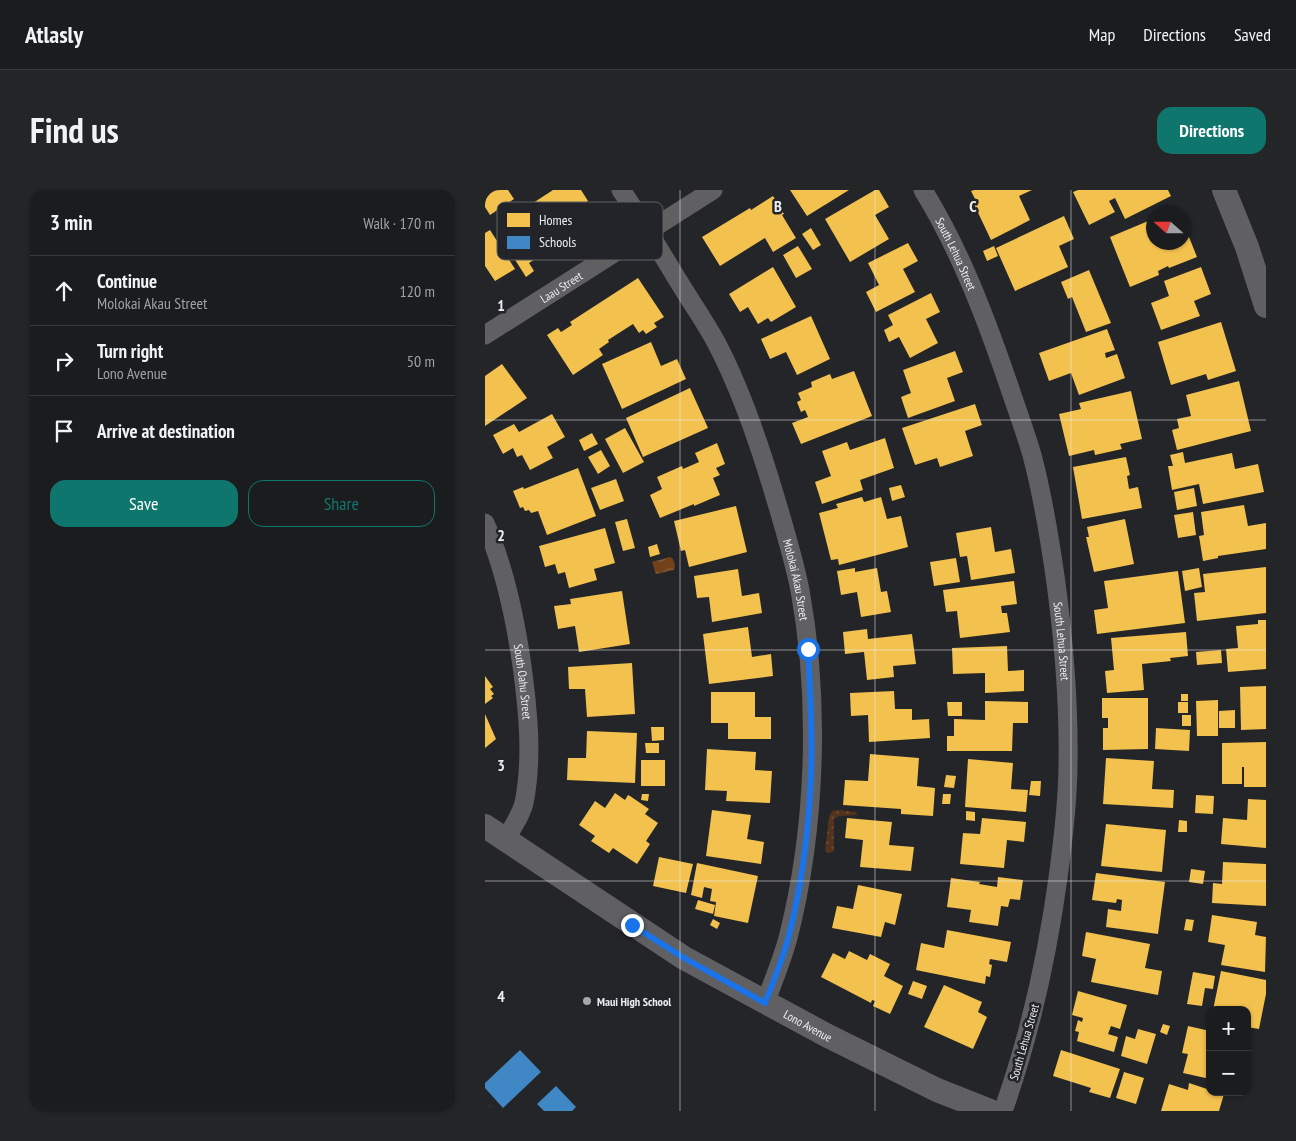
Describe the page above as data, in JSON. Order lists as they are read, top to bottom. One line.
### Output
{"streets":{"street":["South Lehua Street","Laau Street","Molokai Akau Street","South Oahu Street","Lono Avenue"]},"crossings":[["Molokai Akau Street","Lono Avenue"],["South Oahu Street","Lono Avenue"]],"places":["Maui High School"],"legend":["Homes","Schools"],"north":"left","page":{"header":"Atlasly","nav":["Map","Directions","Saved"],"title":"Find us","buttons":["Directions",["Save","Share"]],"heading":["3 min","Walk · 170 m"],"list":[["Continue","Molokai Akau Street","120 m"],["Turn right","Lono Avenue","50 m"],"Arrive at destination"],"map_buttons":["+","−"]},"grid":{"columns":["B","C"],"rows":["1","2","3","4"]}}
